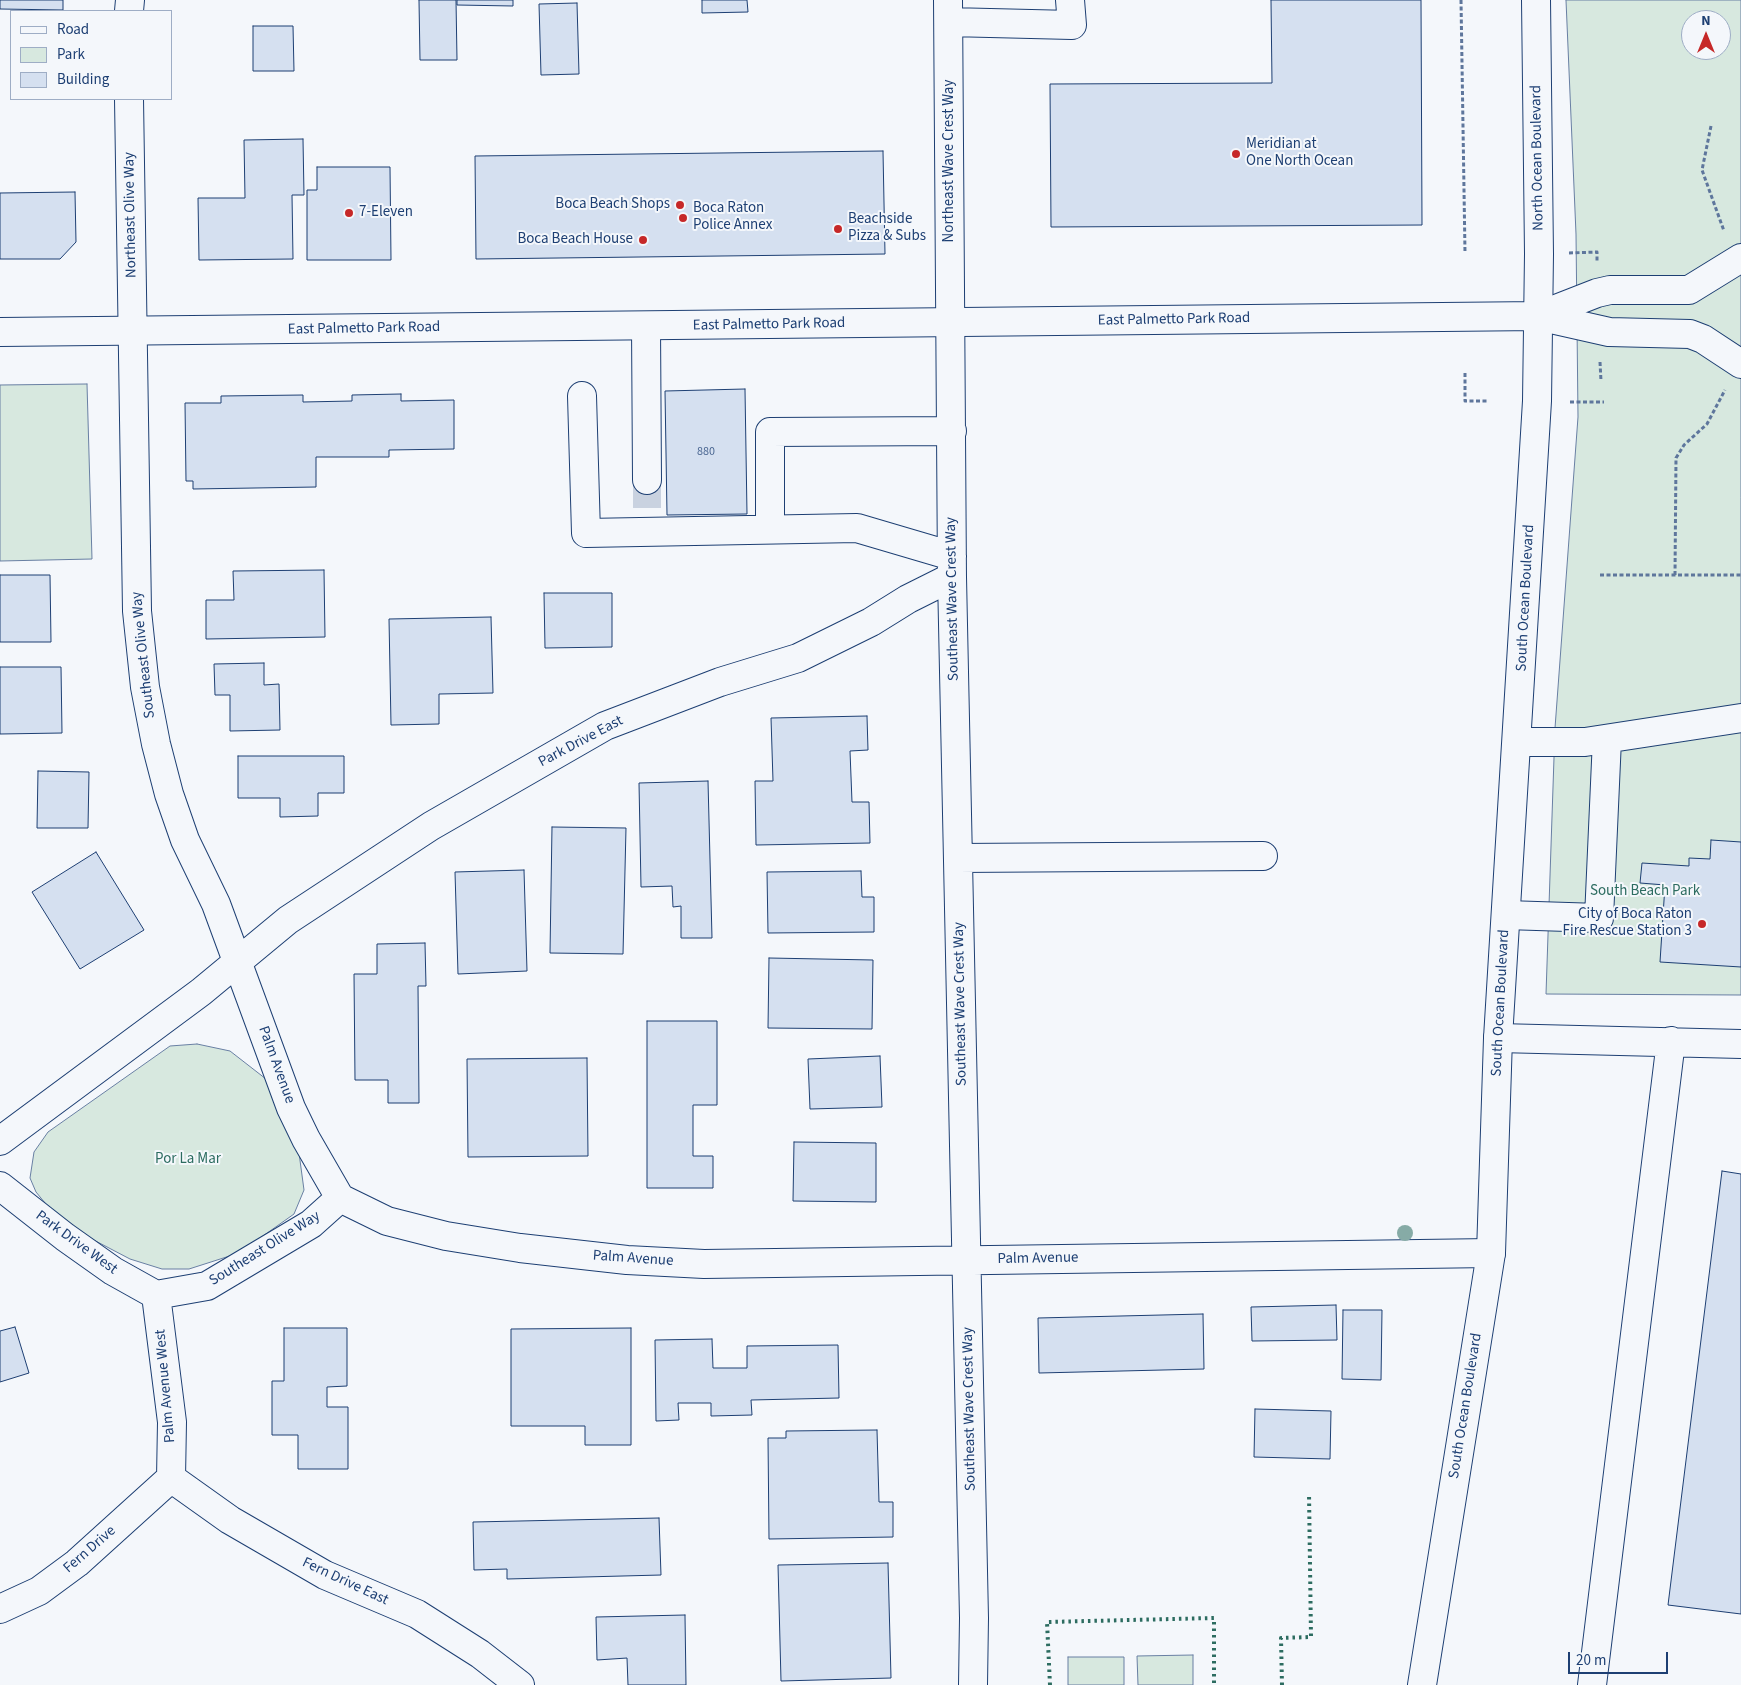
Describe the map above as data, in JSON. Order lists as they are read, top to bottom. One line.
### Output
{"streets":{"street":["North Ocean Boulevard","Northeast Wave Crest Way","Northeast Olive Way","East Palmetto Park Road","South Ocean Boulevard","Southeast Wave Crest Way","Southeast Olive Way","Park Drive East","Palm Avenue","Park Drive West","Palm Avenue West","Fern Drive","Fern Drive East"]},"crossings":[["North Ocean Boulevard","East Palmetto Park Road"],["North Ocean Boulevard","South Ocean Boulevard"],["Northeast Wave Crest Way","East Palmetto Park Road"],["Northeast Wave Crest Way","Southeast Wave Crest Way"],["Northeast Olive Way","East Palmetto Park Road"],["Northeast Olive Way","Southeast Olive Way"],["East Palmetto Park Road","South Ocean Boulevard"],["East Palmetto Park Road","Southeast Wave Crest Way"],["East Palmetto Park Road","Southeast Olive Way"],["South Ocean Boulevard","Palm Avenue"],["Southeast Wave Crest Way","Park Drive East"],["Southeast Wave Crest Way","Palm Avenue"],["Southeast Olive Way","Park Drive East"],["Southeast Olive Way","Palm Avenue"],["Southeast Olive Way","Park Drive West"],["Southeast Olive Way","Palm Avenue West"],["Park Drive East","Palm Avenue"],["Park Drive West","Palm Avenue West"],["Palm Avenue West","Fern Drive"],["Palm Avenue West","Fern Drive East"],["Fern Drive","Fern Drive East"]],"parks":["South Beach Park","Por La Mar"],"places":["Meridian at One North Ocean","Boca Beach Shops","7-Eleven","Boca Raton Police Annex","Beachside Pizza & Subs","Boca Beach House","City of Boca Raton Fire Rescue Station 3"],"house_numbers":["880"],"legend":["Road","Park","Building"],"scale_bar":"20 m","north":"top"}
